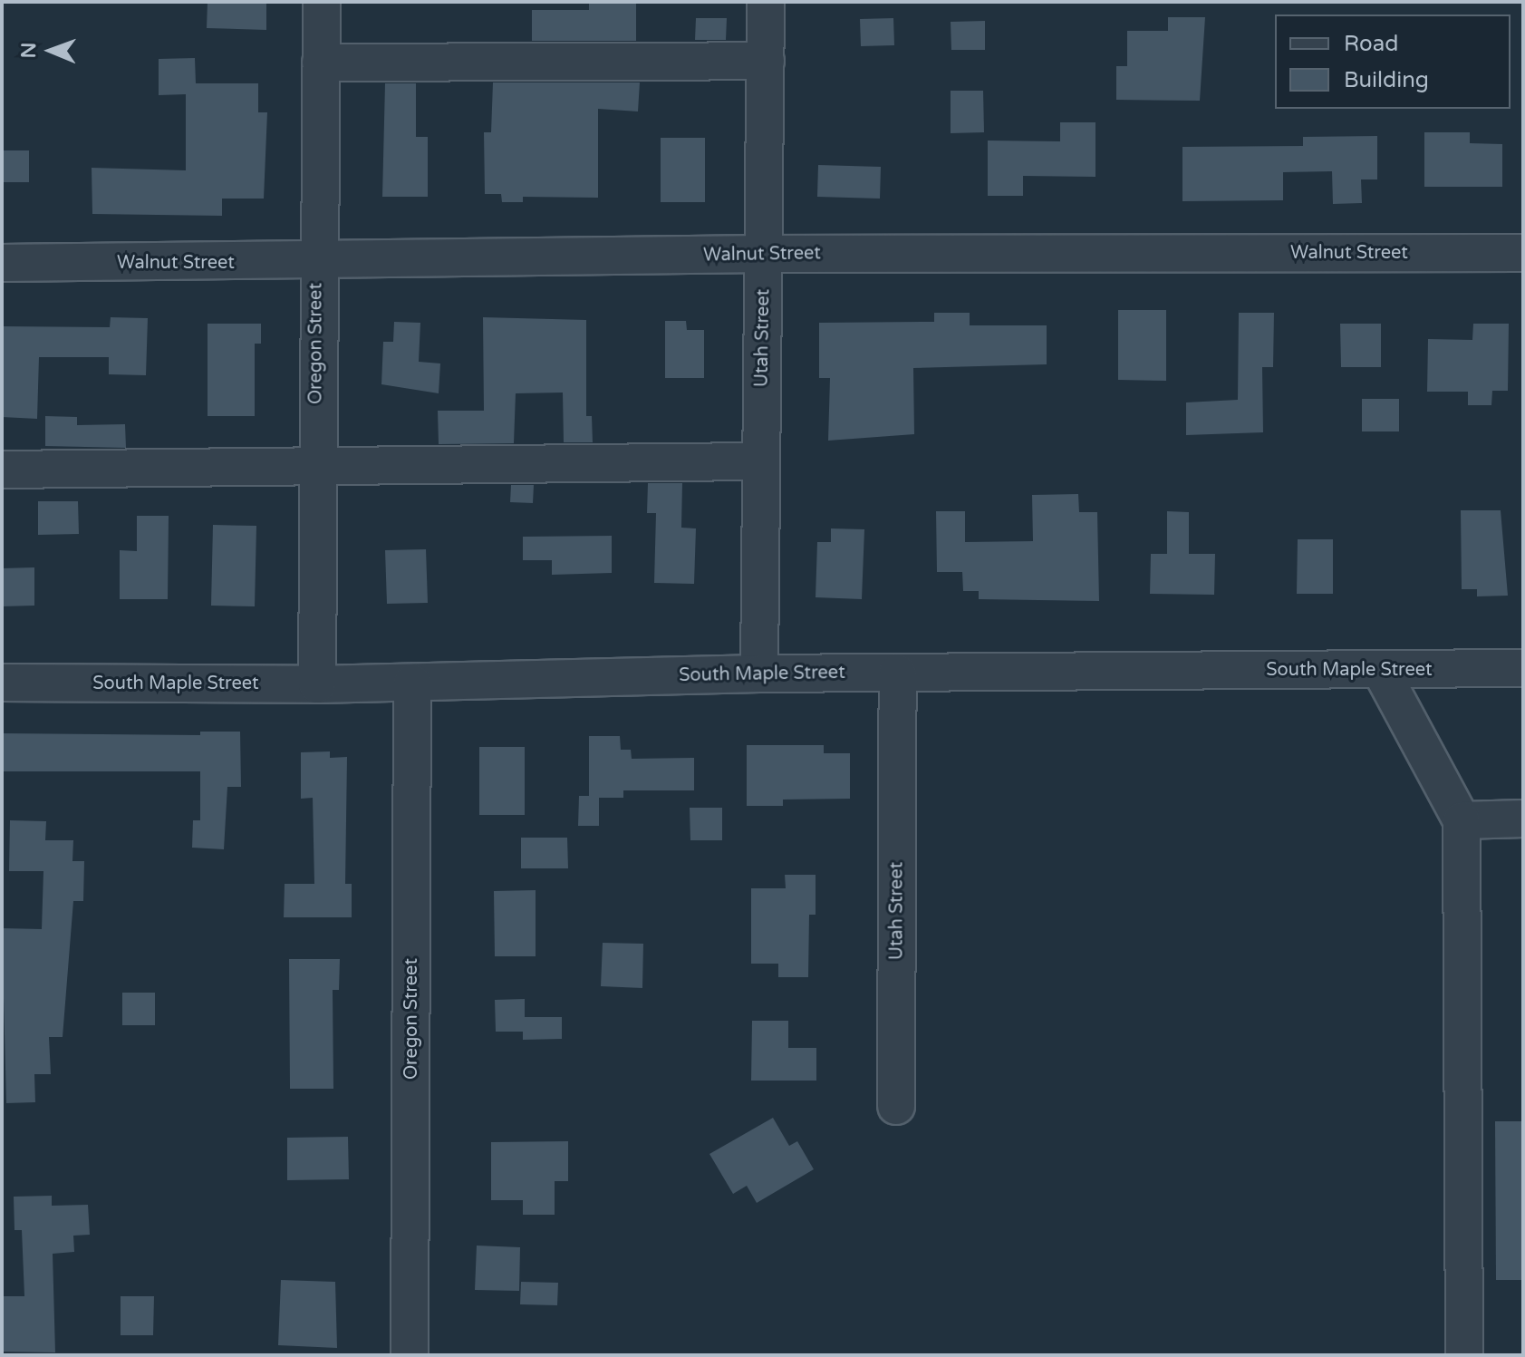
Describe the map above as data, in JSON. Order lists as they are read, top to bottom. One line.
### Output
{"streets":{"street":["Walnut Street","Utah Street","Oregon Street","South Maple Street"]},"crossings":[["Walnut Street","Utah Street"],["Walnut Street","Oregon Street"],["Utah Street","South Maple Street"],["Oregon Street","South Maple Street"]],"legend":["Road","Building"],"north":"left"}
